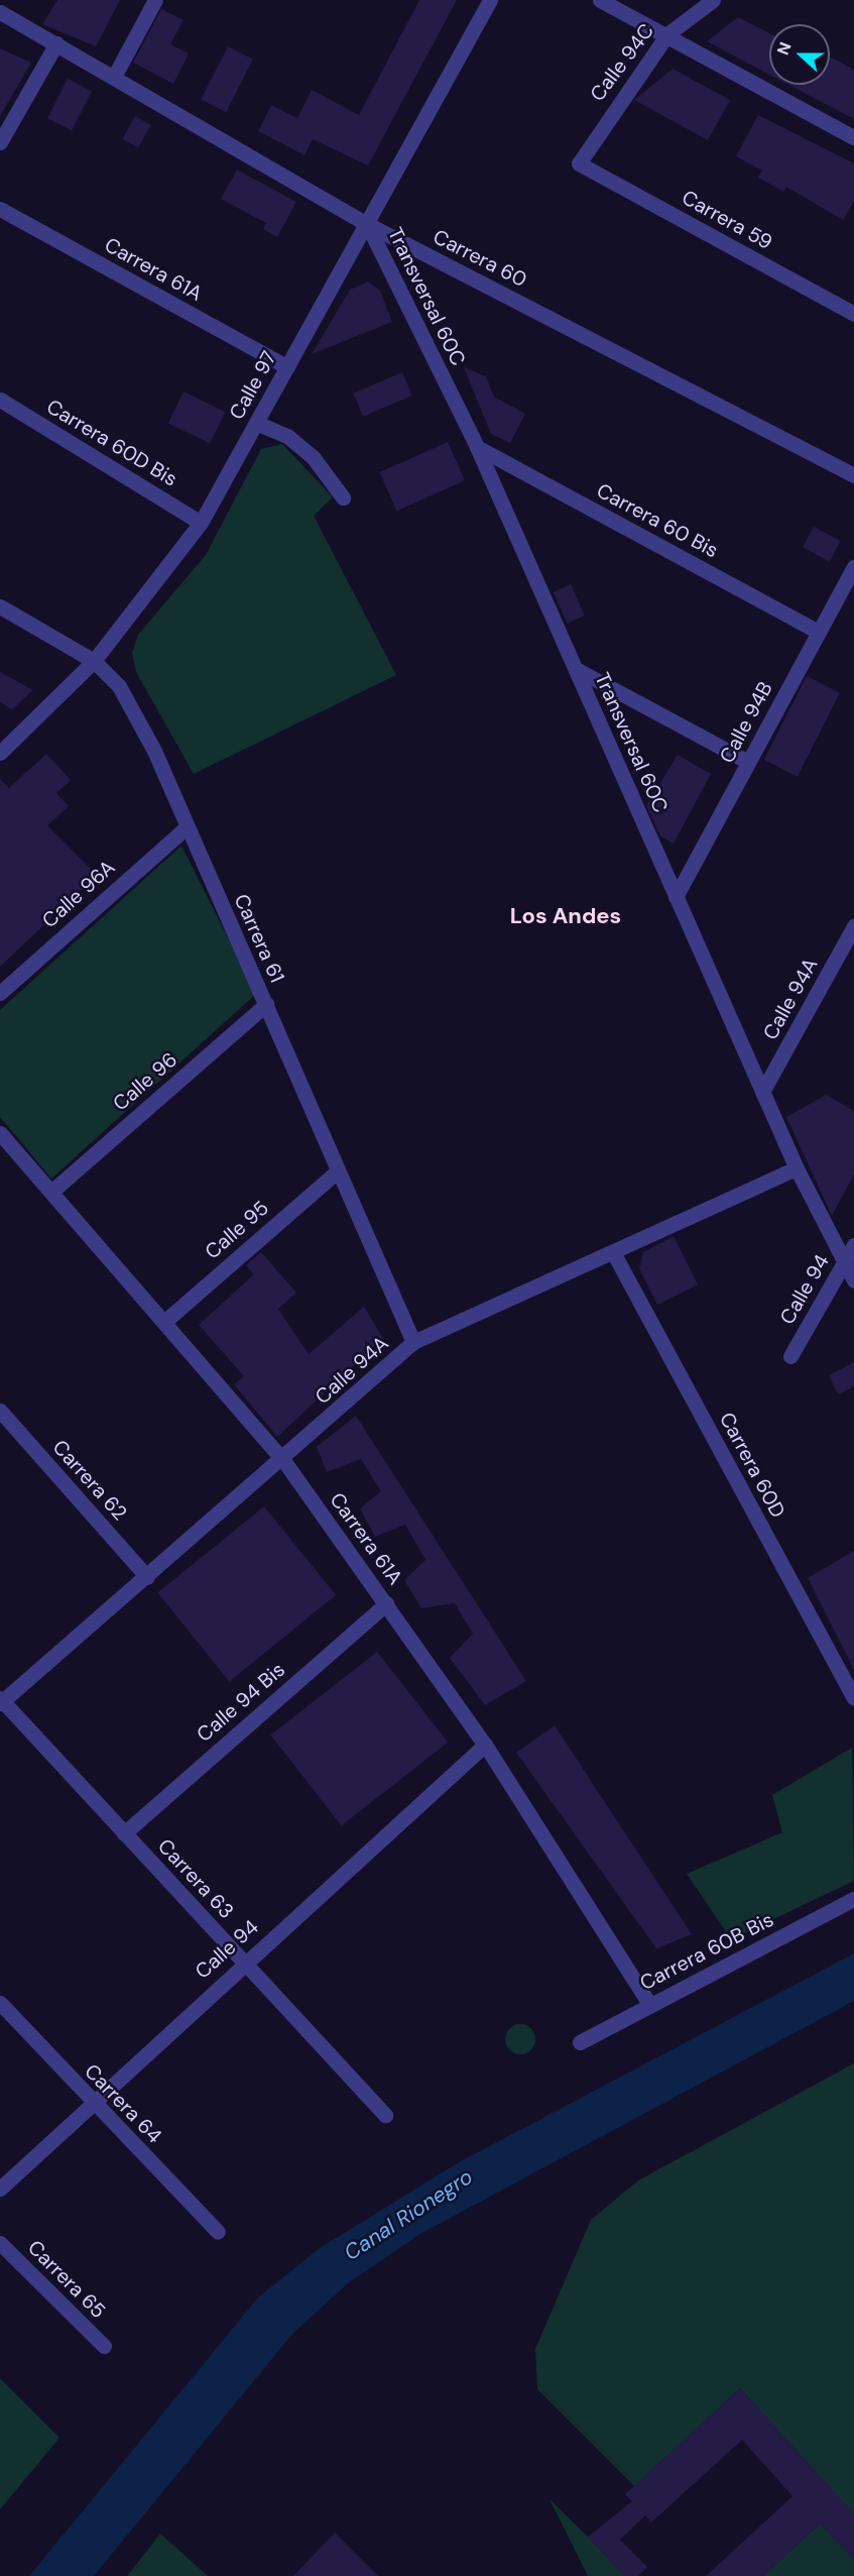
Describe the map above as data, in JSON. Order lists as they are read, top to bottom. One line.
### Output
{"streets":{"street":["Calle 94C","Carrera 59","Carrera 60","Carrera 61A","Transversal 60C","Calle 97","Carrera 60D Bis","Carrera 60 Bis","Calle 94B","Calle 96A","Carrera 61","Calle 94A","Calle 96","Calle 95","Calle 94","Carrera 60D","Carrera 62","Calle 94 Bis","Carrera 63","Carrera 60B Bis","Carrera 64","Carrera 65"]},"crossings":[["Calle 94C","Carrera 59"],["Carrera 60","Transversal 60C"],["Carrera 60","Calle 97"],["Carrera 61A","Calle 97"],["Carrera 61A","Calle 94A"],["Carrera 61A","Calle 96"],["Carrera 61A","Calle 95"],["Carrera 61A","Calle 94"],["Carrera 61A","Calle 94 Bis"],["Carrera 61A","Carrera 60B Bis"],["Transversal 60C","Calle 97"],["Transversal 60C","Carrera 60 Bis"],["Transversal 60C","Calle 94B"],["Transversal 60C","Calle 94A"],["Transversal 60C","Calle 94"],["Calle 97","Carrera 60D Bis"],["Calle 97","Carrera 61"],["Carrera 60 Bis","Calle 94B"],["Calle 96A","Carrera 61"],["Carrera 61","Calle 94A"],["Carrera 61","Calle 96"],["Carrera 61","Calle 95"],["Calle 94A","Carrera 60D"],["Calle 94A","Carrera 62"],["Calle 94A","Carrera 63"],["Calle 94","Carrera 63"],["Calle 94","Carrera 64"],["Calle 94 Bis","Carrera 63"]],"districts":["Los Andes"],"water":["Canal Rionegro"],"north":"left"}
